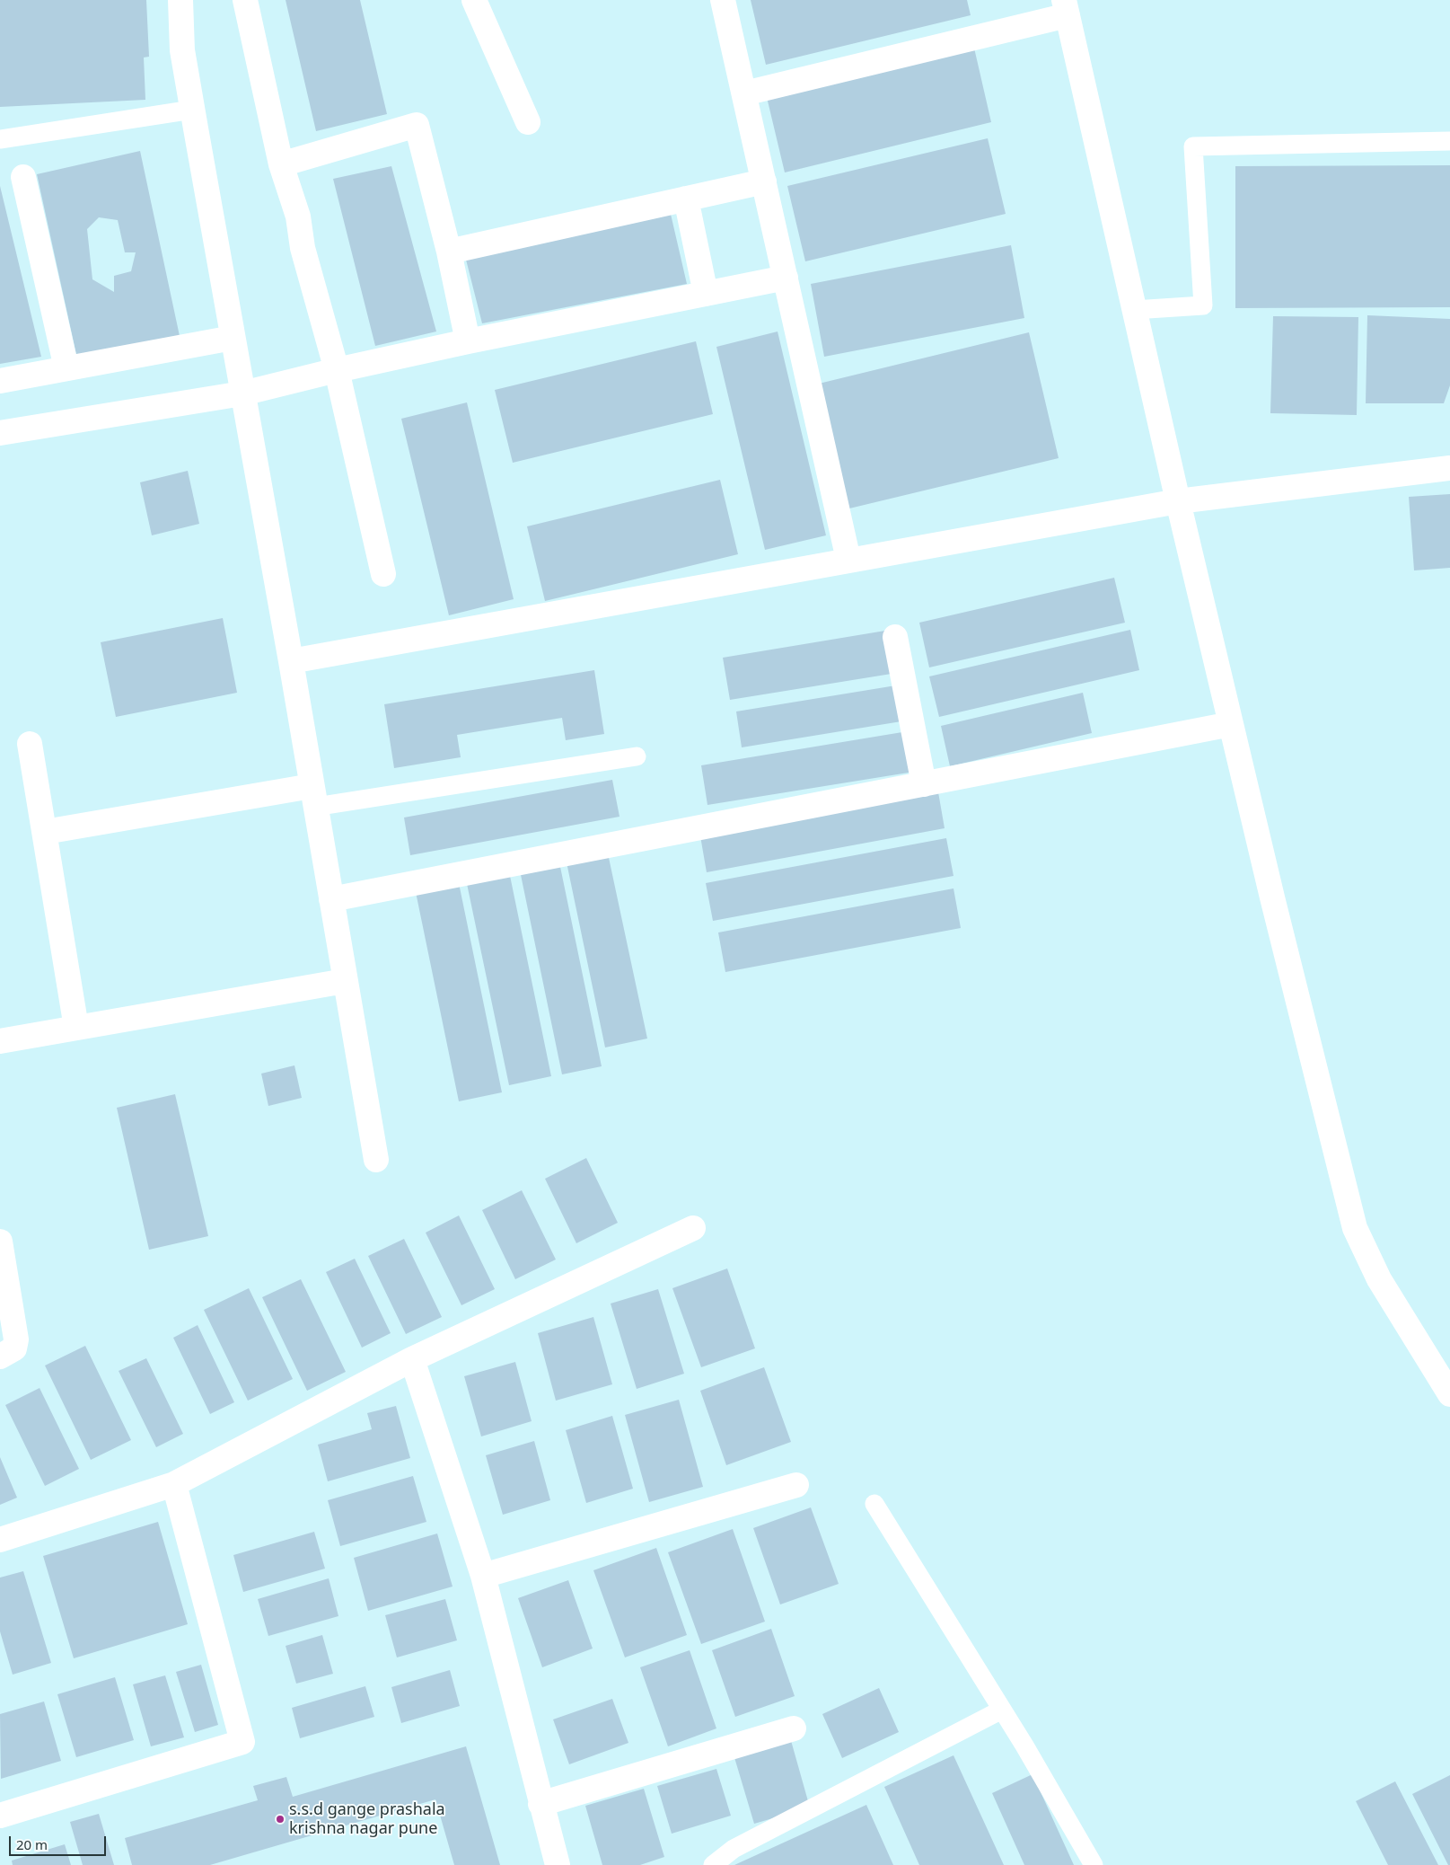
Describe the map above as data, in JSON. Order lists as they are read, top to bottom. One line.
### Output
{"places":["s.s.d gange prashala krishna nagar pune"],"scale_bar":"20 m"}
